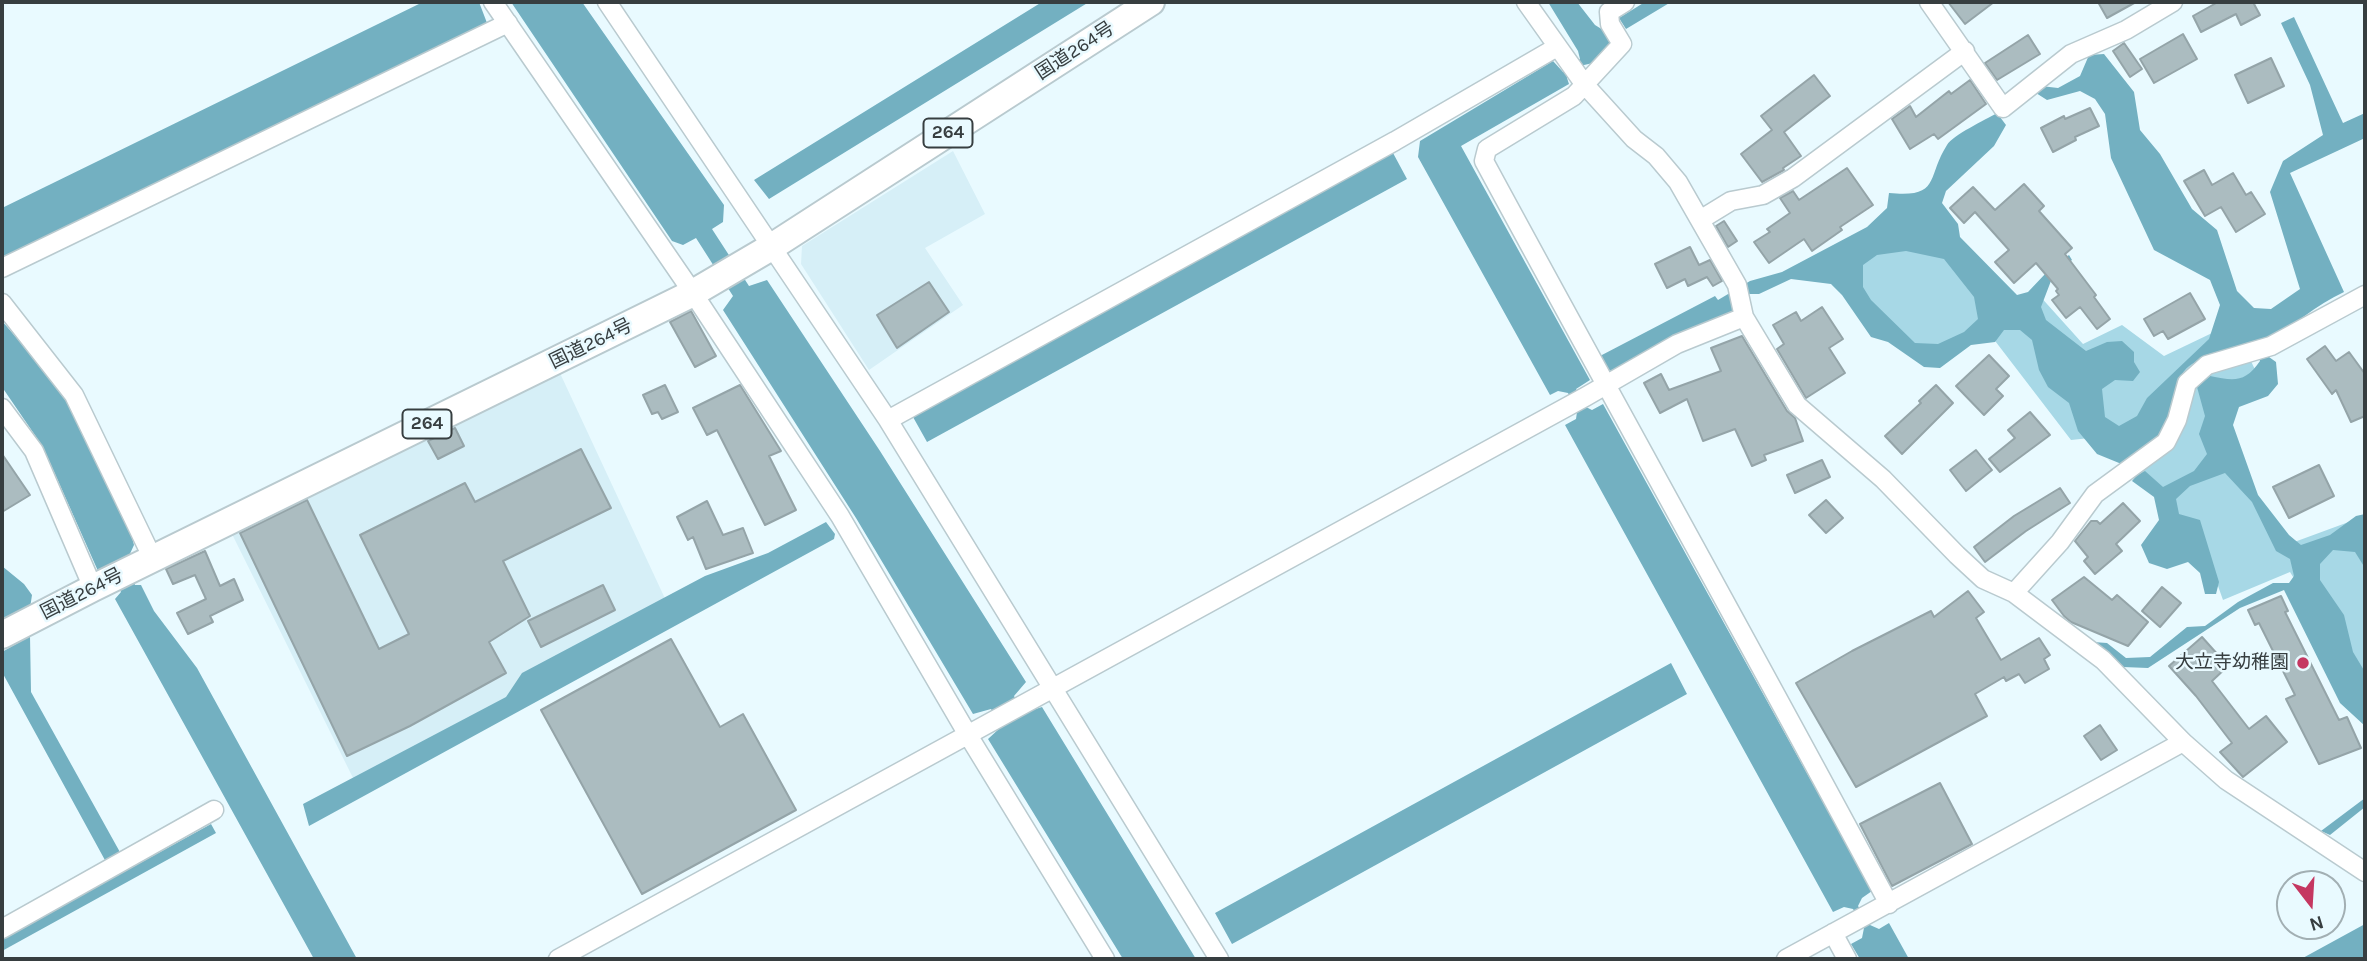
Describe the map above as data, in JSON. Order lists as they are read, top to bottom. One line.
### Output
{"streets":{"highway":["国道264号","264"]},"places":["大立寺幼稚園"],"north":"bottom"}
